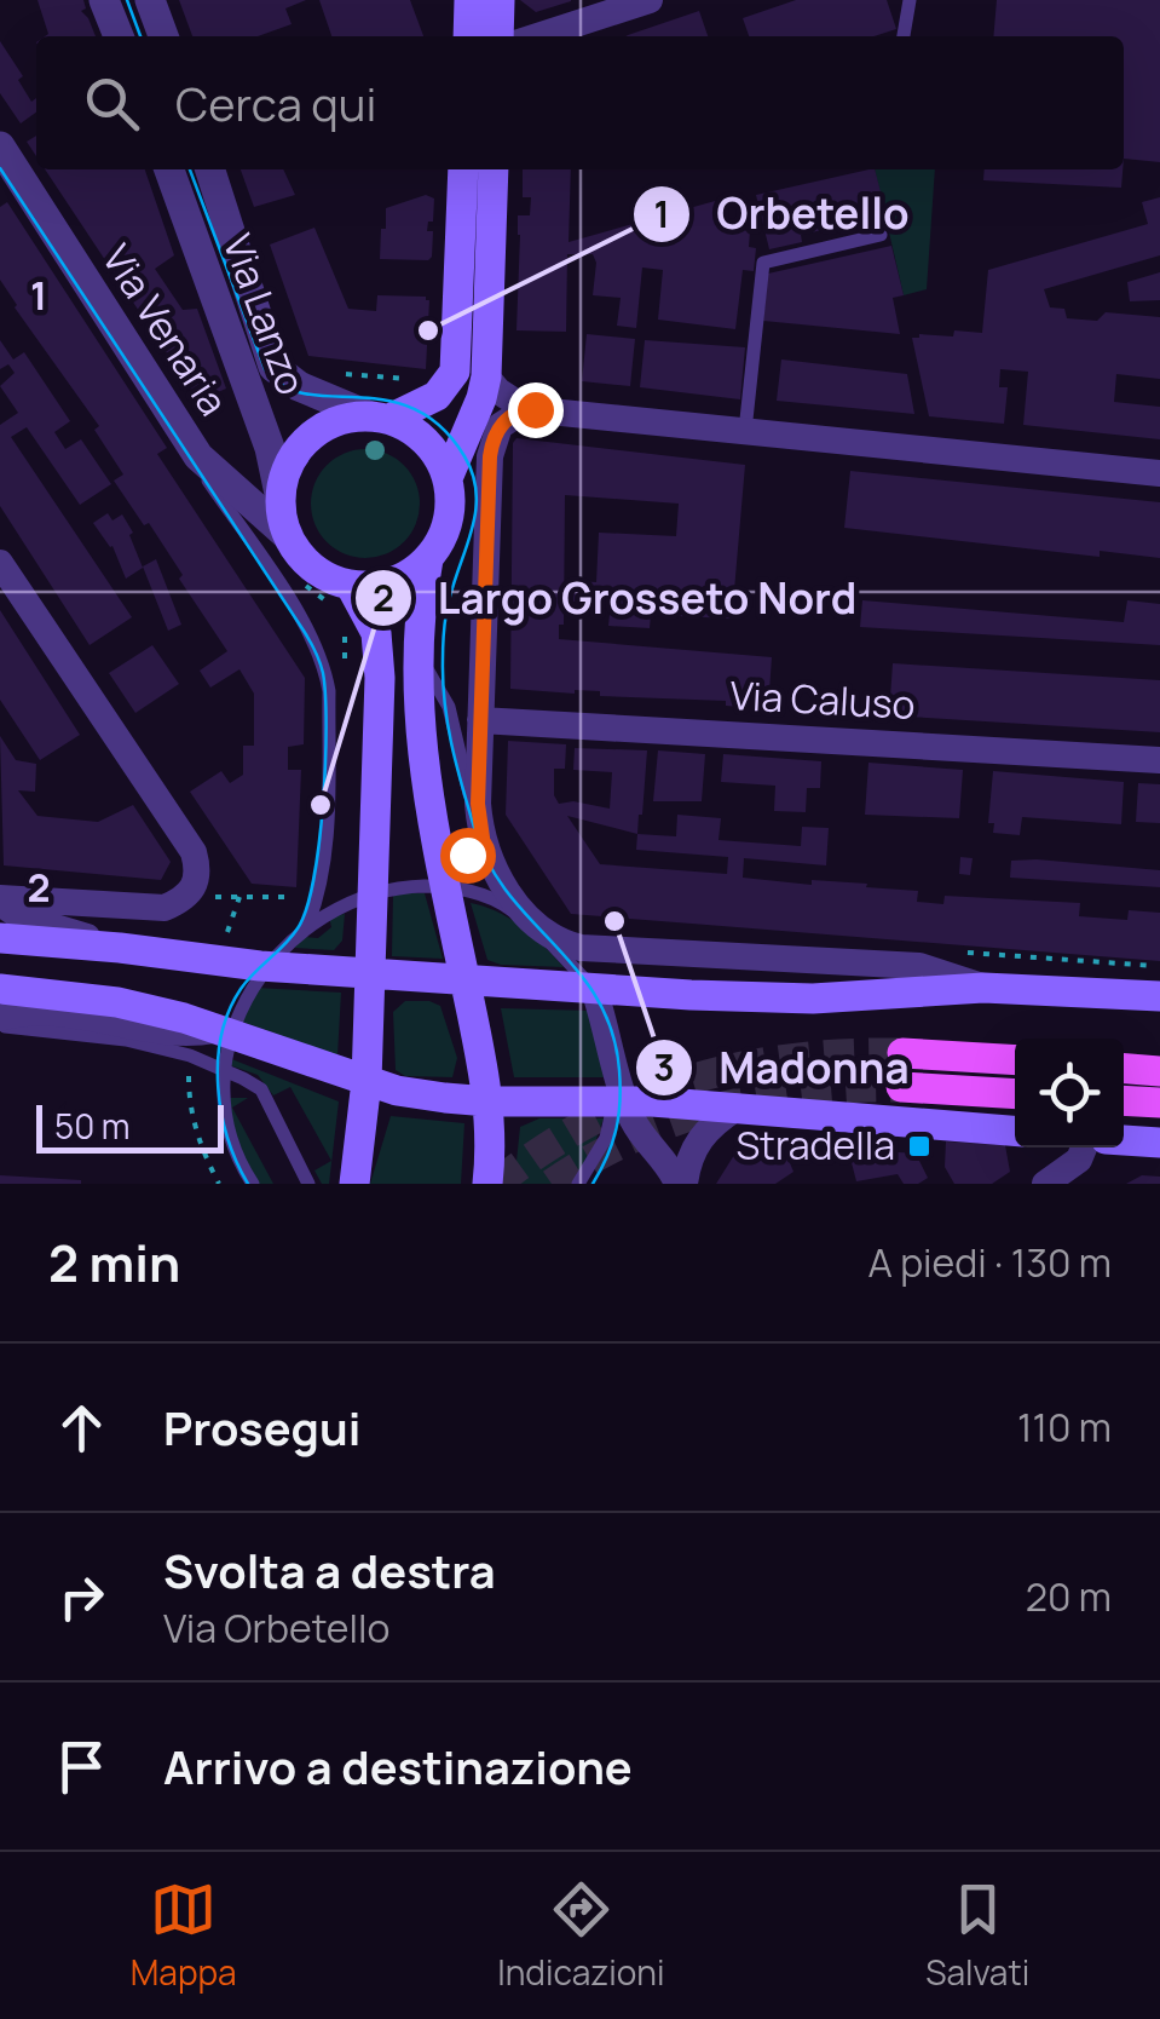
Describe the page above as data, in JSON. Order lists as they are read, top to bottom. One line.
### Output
{"streets":{"street":["Via Lanzo","Via Venaria","Via Caluso"]},"crossings":[["Via Lanzo","Via Venaria"]],"places":{"other":["Orbetello","Largo Grosseto Nord","Madonna"],"transit":["Stradella"]},"scale_bar":"50 m","page":{"search":"Cerca qui","scale":"50 m","heading":["2 min","A piedi · 130 m"],"list":[["Prosegui","110 m"],["Svolta a destra","Via Orbetello","20 m"],"Arrivo a destinazione"],"nav":["Mappa","Indicazioni","Salvati"]},"grid":{"rows":["1","2"]}}
